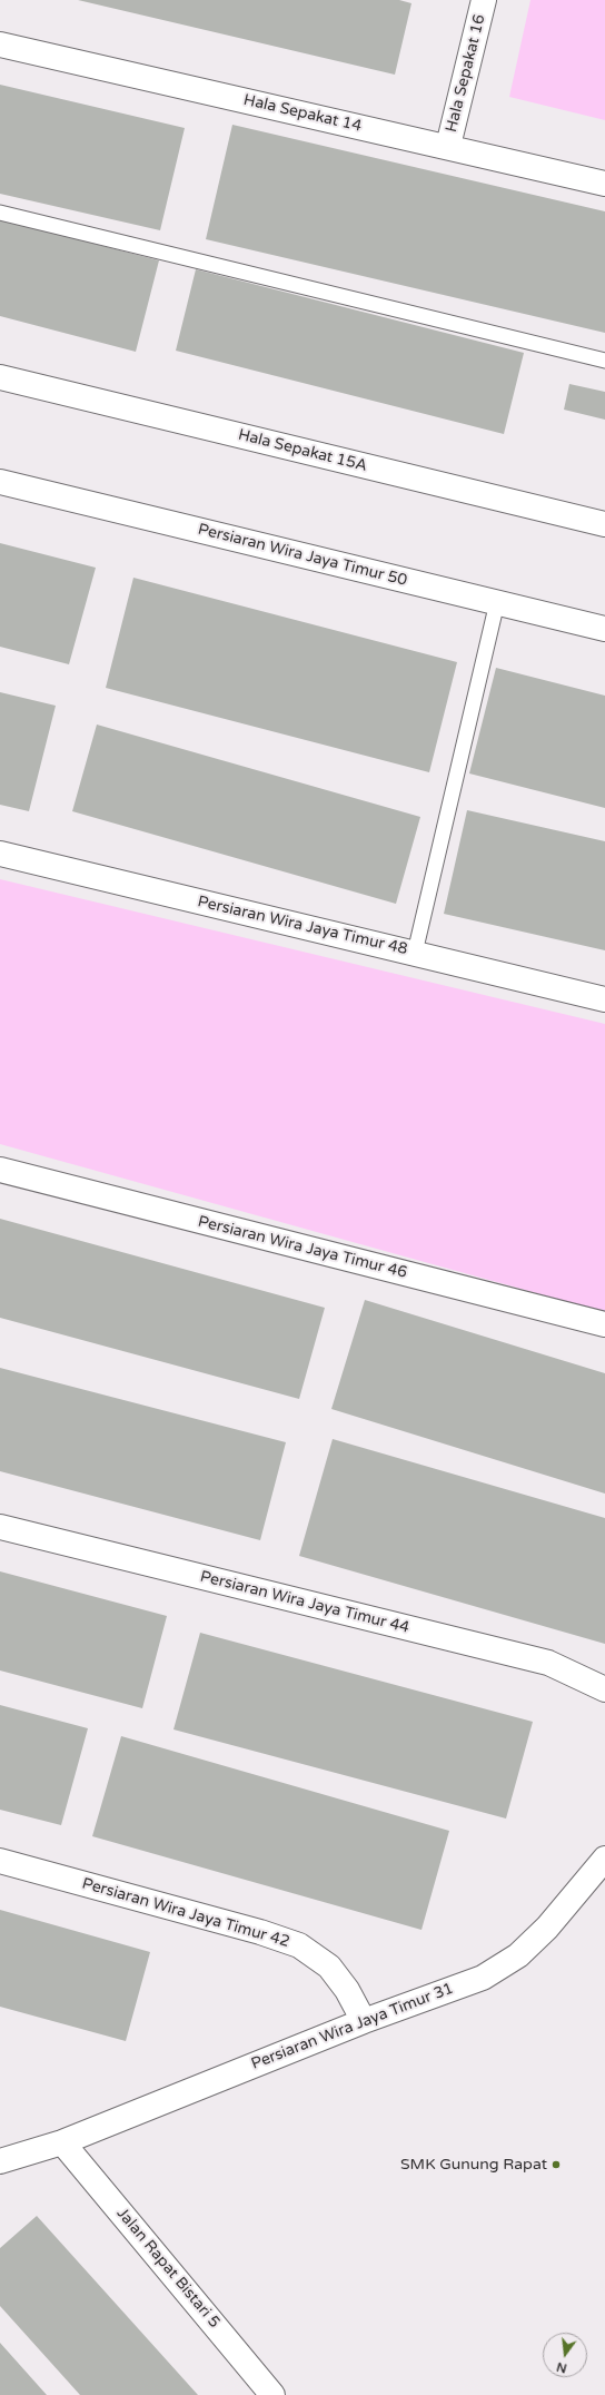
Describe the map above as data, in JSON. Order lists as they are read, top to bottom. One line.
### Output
{"streets":{"street":["Hala Sepakat 16","Hala Sepakat 14","Hala Sepakat 15A","Persiaran Wira Jaya Timur 50","Persiaran Wira Jaya Timur 48","Persiaran Wira Jaya Timur 46","Persiaran Wira Jaya Timur 44","Persiaran Wira Jaya Timur 42","Persiaran Wira Jaya Timur 31","Jalan Rapat Bistari 5"]},"crossings":[["Hala Sepakat 16","Hala Sepakat 14"],["Persiaran Wira Jaya Timur 42","Persiaran Wira Jaya Timur 31"],["Persiaran Wira Jaya Timur 31","Jalan Rapat Bistari 5"]],"places":["SMK Gunung Rapat"],"north":"bottom"}
